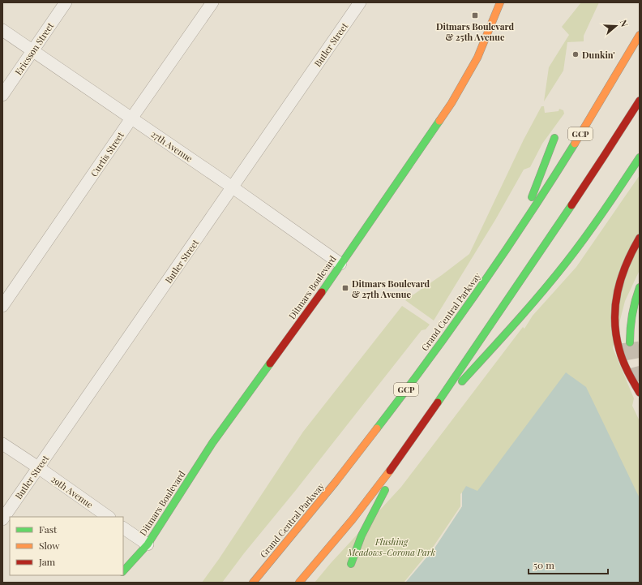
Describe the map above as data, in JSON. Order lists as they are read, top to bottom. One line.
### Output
{"streets":{"main road":["GCP","Ditmars Boulevard","Grand Central Parkway"],"street":["Butler Street","Ericsson Street","27th Avenue","Curtis Street","29th Avenue"]},"crossings":[["Butler Street","27th Avenue"],["Butler Street","29th Avenue"],["Ericsson Street","27th Avenue"],["27th Avenue","Curtis Street"],["27th Avenue","Ditmars Boulevard"]],"parks":["Flushing Meadows-Corona Park"],"places":{"transit":["Ditmars Boulevard & 25th Avenue","Ditmars Boulevard & 27th Avenue"],"other":["Dunkin'"]},"legend":["Fast","Slow","Jam"],"scale_bar":"50 m","north":"right"}
